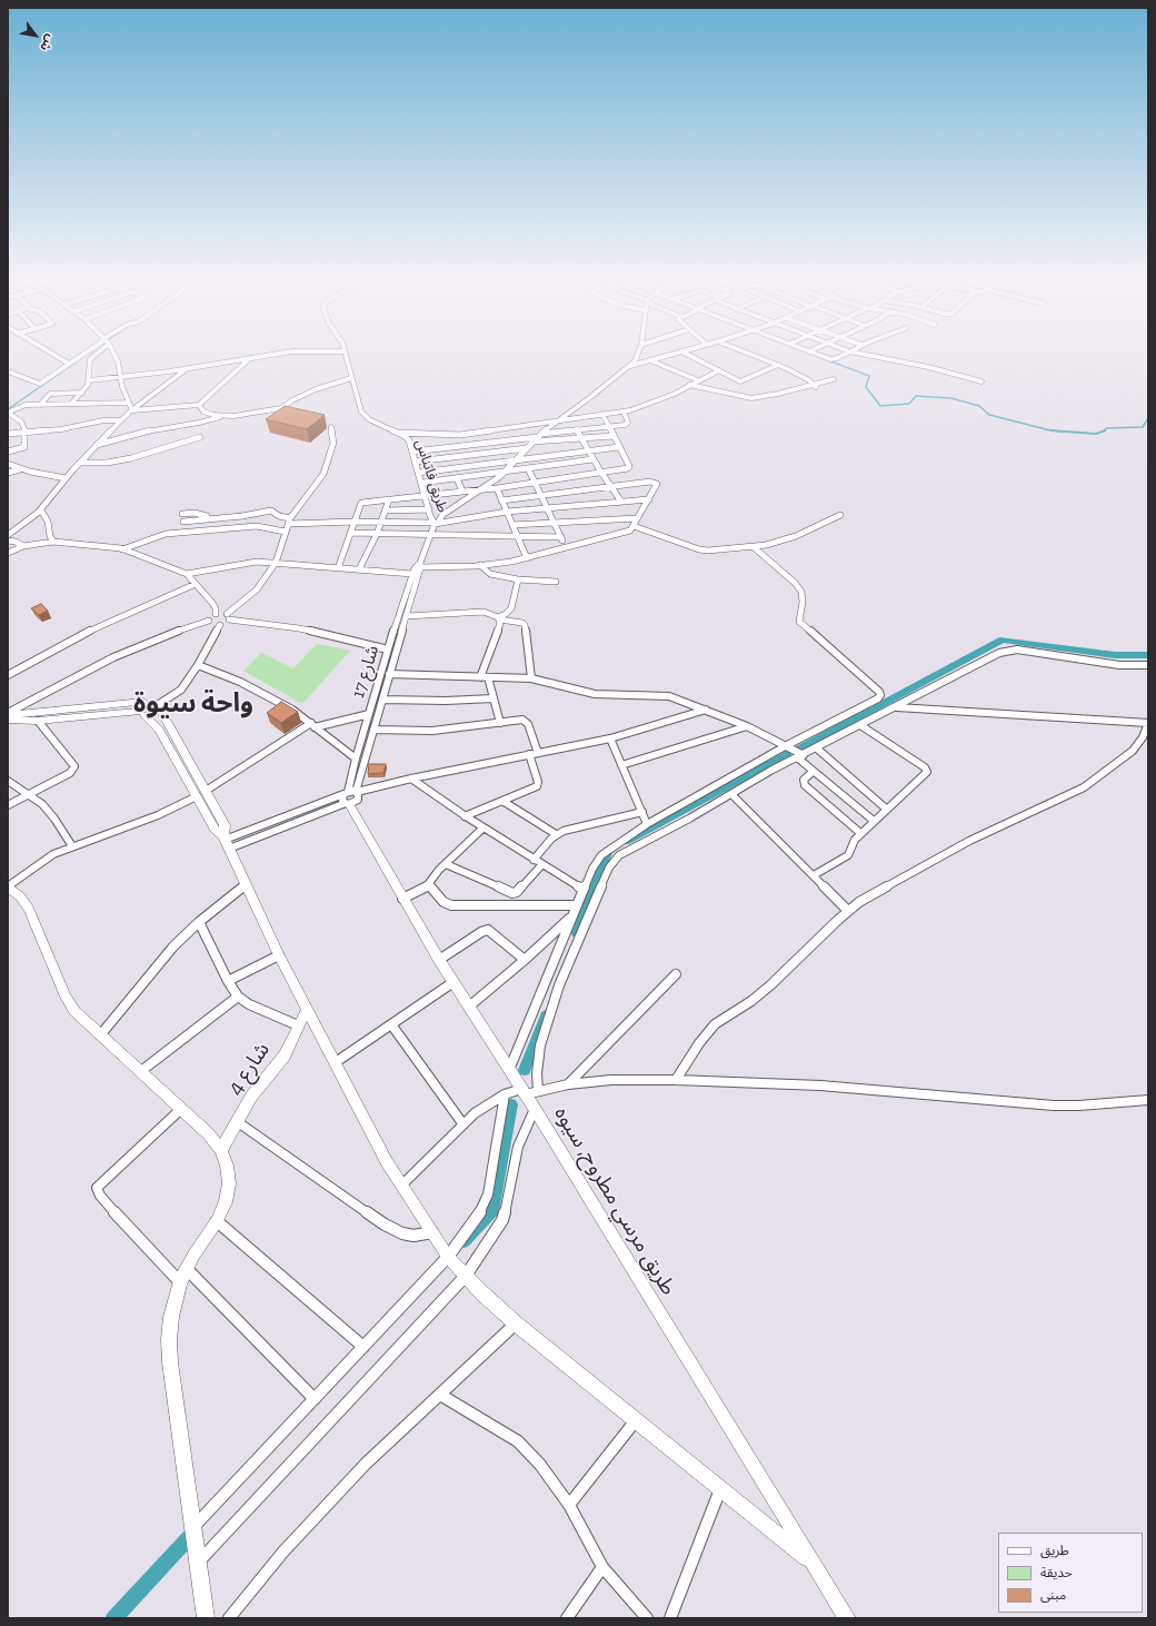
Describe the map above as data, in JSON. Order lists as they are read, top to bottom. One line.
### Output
{"streets":{"street":["طريق فاتناس","شارع 17","شارع 4","طريق مرسي مطروح, سيوه"]},"crossings":[["طريق فاتناس","شارع 17"],["شارع 17","طريق مرسي مطروح, سيوه"]],"districts":["واحة سيوة"],"legend":["طريق","حديقة","مبنى"],"north":"bottom right"}
